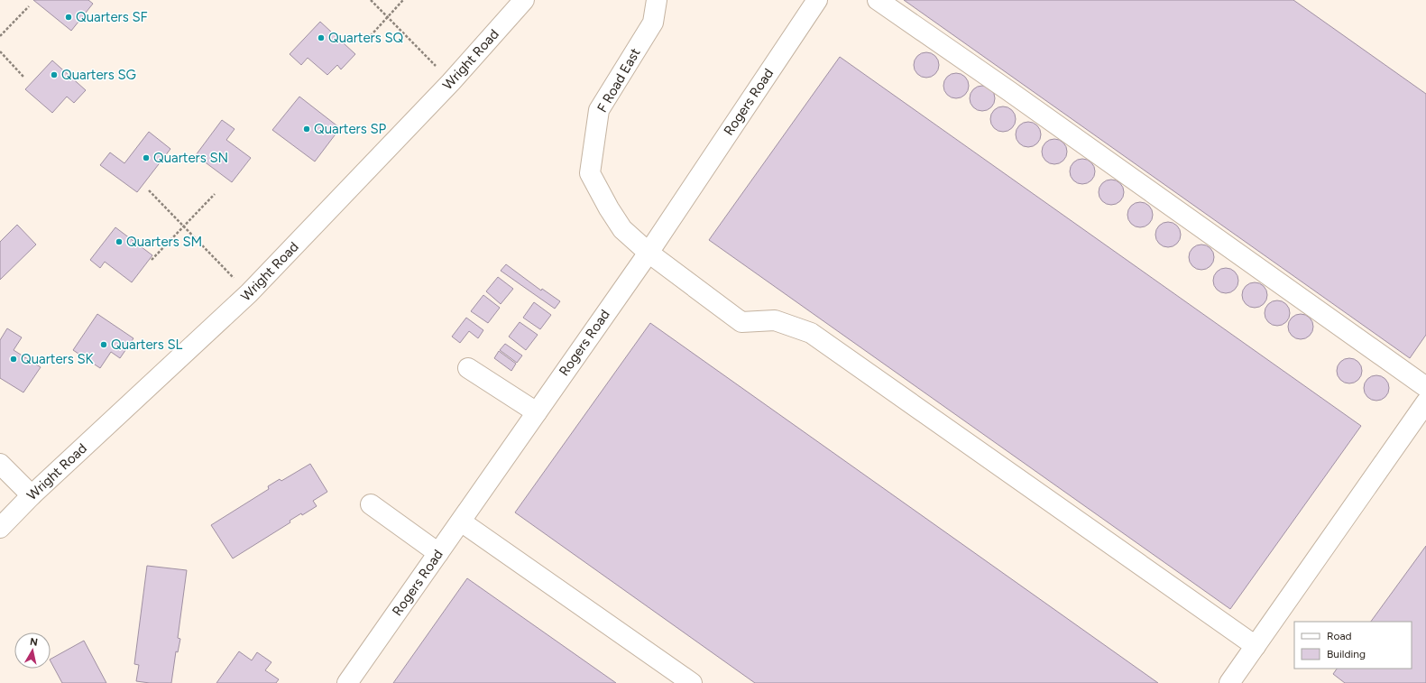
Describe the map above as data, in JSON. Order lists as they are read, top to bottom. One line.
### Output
{"streets":{"street":["Wright Road","F Road East","Rogers Road"]},"crossings":[["F Road East","Rogers Road"]],"places":["Quarters SF","Quarters SQ","Quarters SG","Quarters SP","Quarters SN","Quarters SM","Quarters SL","Quarters SK"],"legend":["Road","Building"],"north":"top"}
